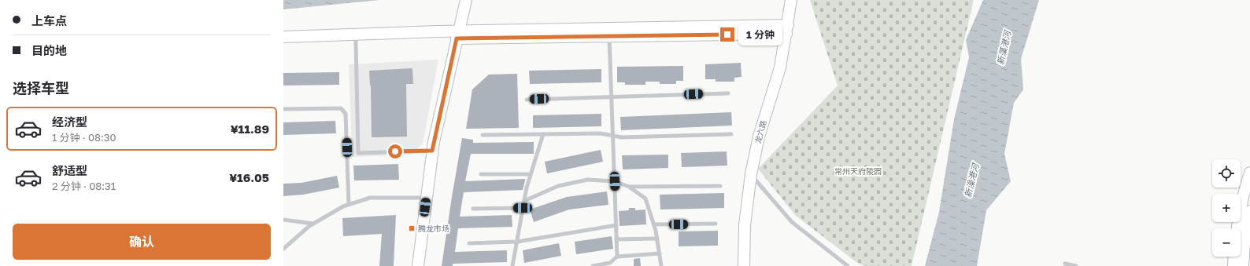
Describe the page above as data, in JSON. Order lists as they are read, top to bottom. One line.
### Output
{"streets":{"street":["龙六路"]},"water":["新藻港河","新澡港河"],"parks":["常州天府陵园"],"places":{"transit":["腾龙市场"]},"page":{"banner":["上车点","目的地"],"bubble":"1 分钟","heading":"选择车型","list":[{"name":"经济型","note":"1 分钟 · 08:30","value":"¥11.89"},{"name":"舒适型","note":"2 分钟 · 08:31","value":"¥16.05"}],"map_buttons":["+","−"],"buttons":"确认"}}
